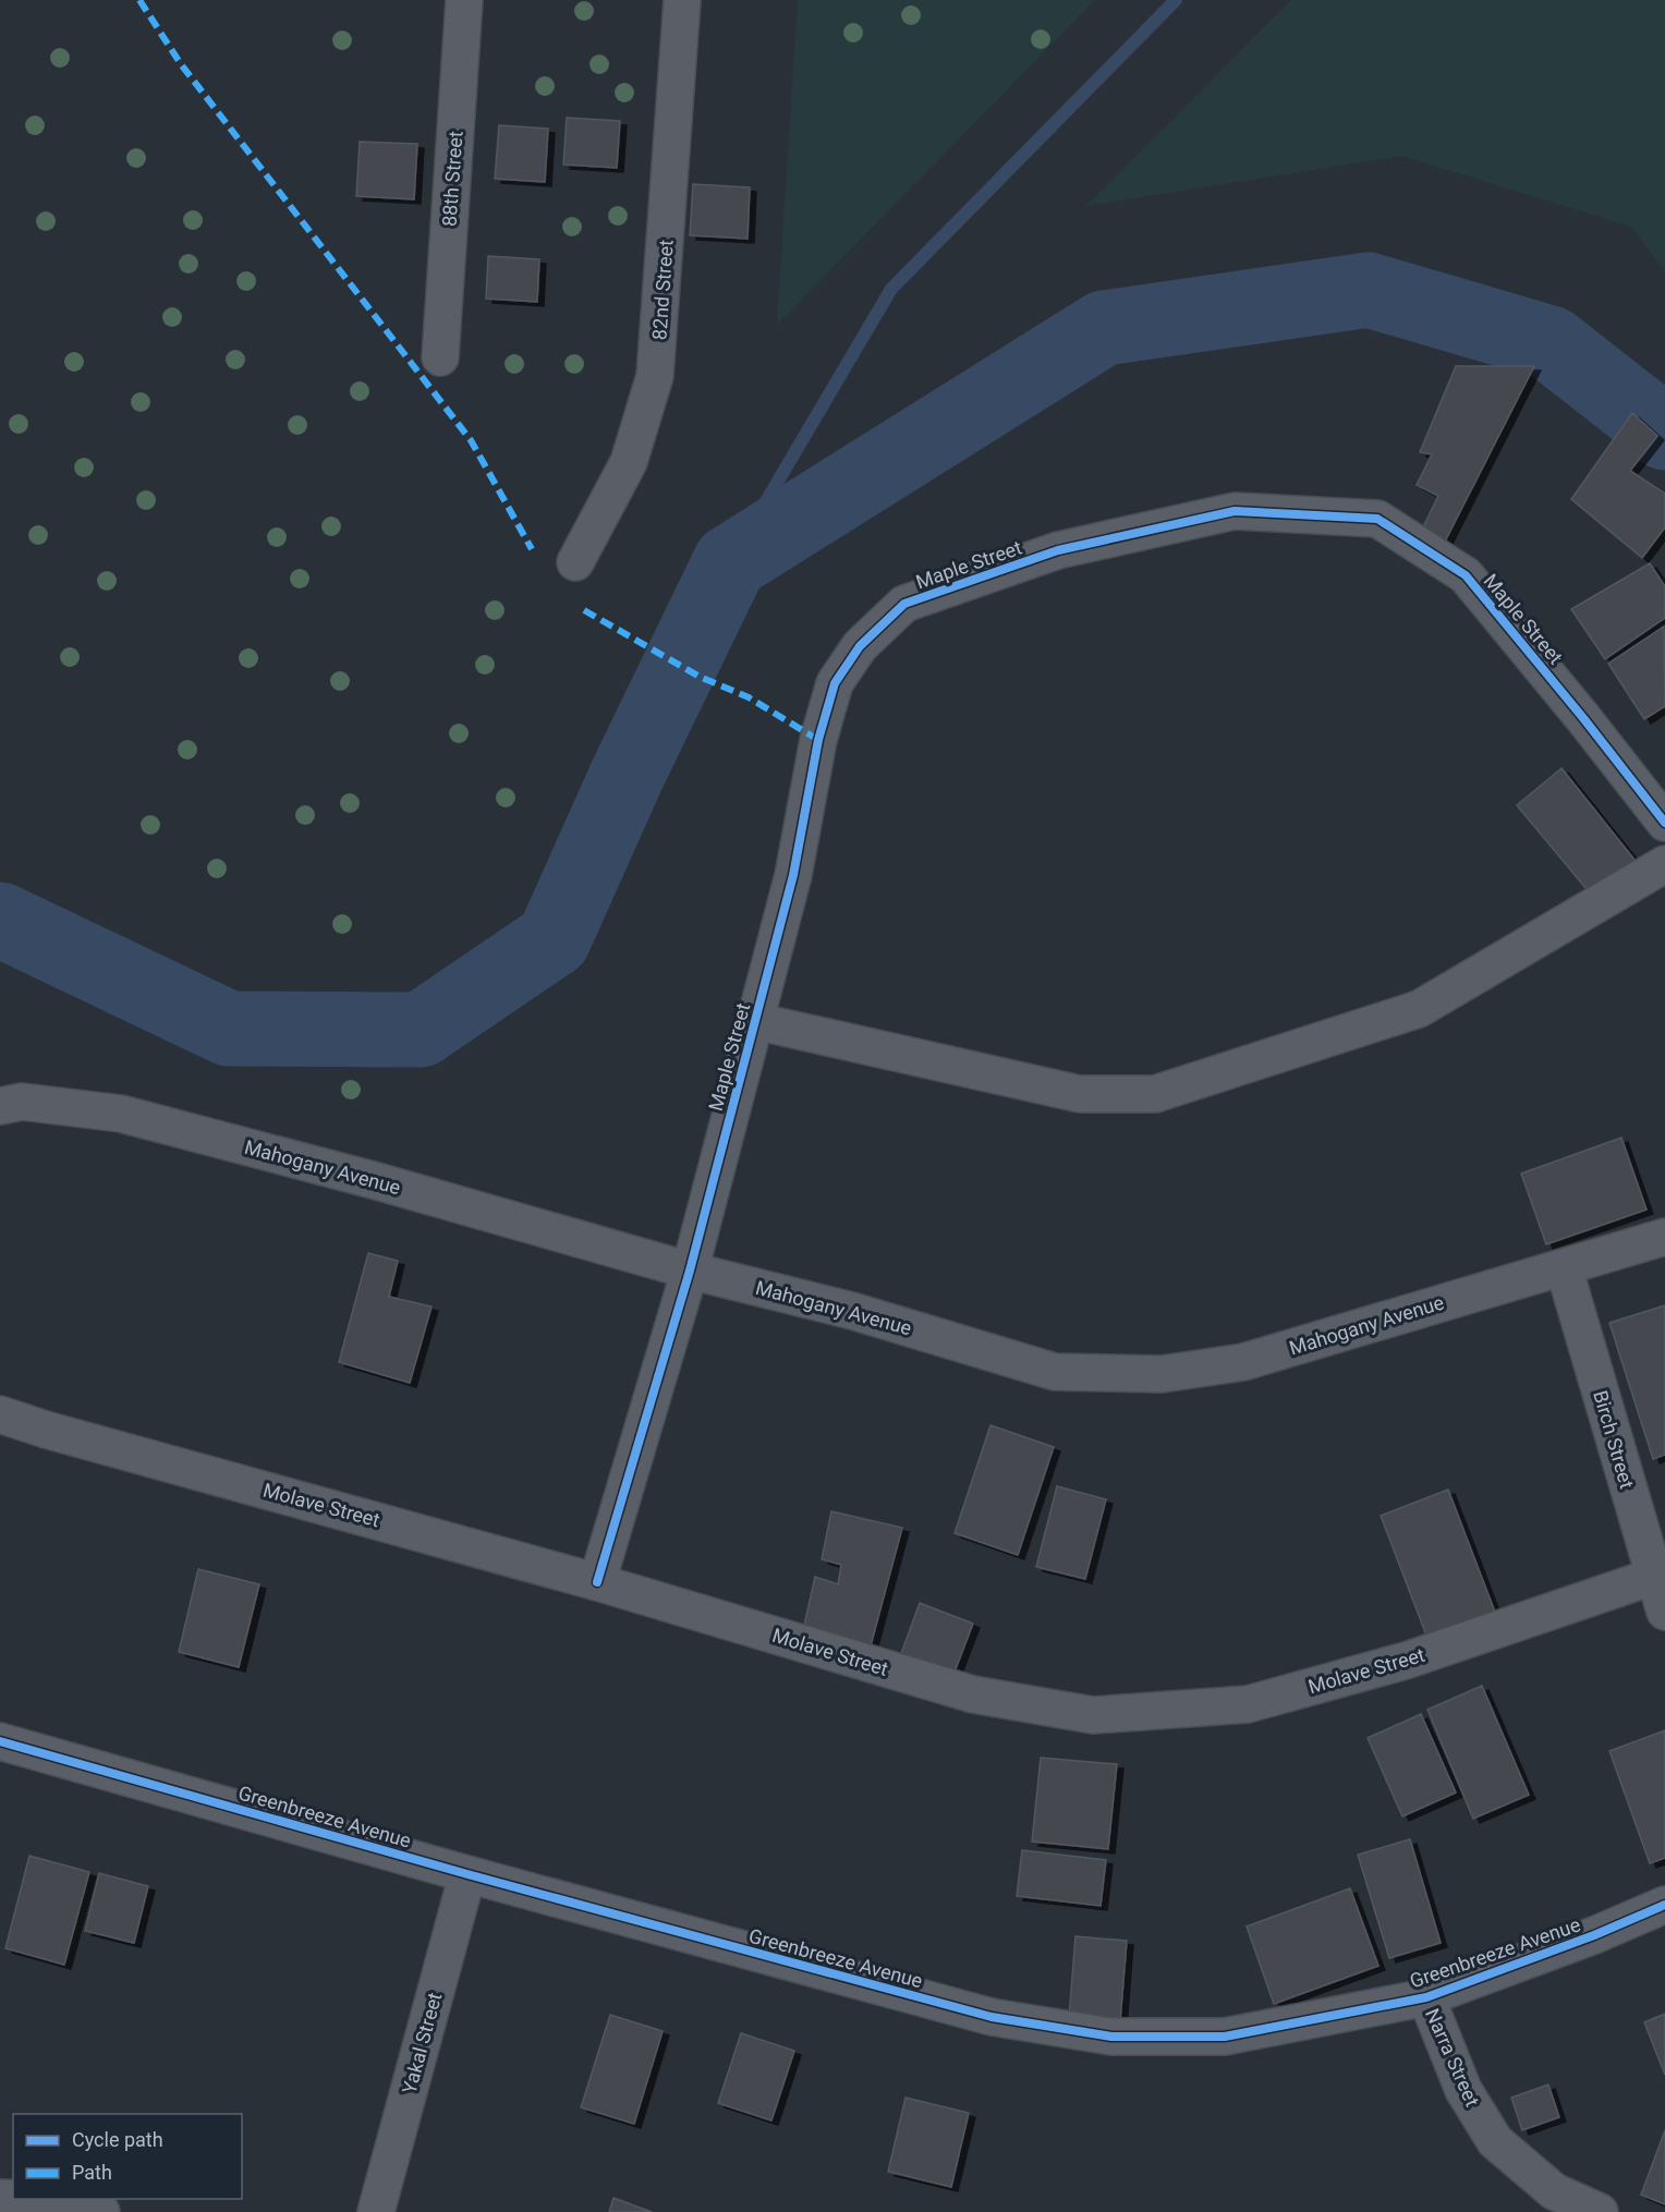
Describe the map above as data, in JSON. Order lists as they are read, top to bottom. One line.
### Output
{"streets":{"street":["88th Street","82nd Street","Maple Street","Mahogany Avenue","Birch Street","Molave Street","Greenbreeze Avenue","Yakal Street","Narra Street"]},"crossings":[["Maple Street","Mahogany Avenue"],["Maple Street","Molave Street"],["Mahogany Avenue","Birch Street"],["Birch Street","Molave Street"],["Greenbreeze Avenue","Yakal Street"],["Greenbreeze Avenue","Narra Street"]],"legend":["Cycle path","Path"]}
